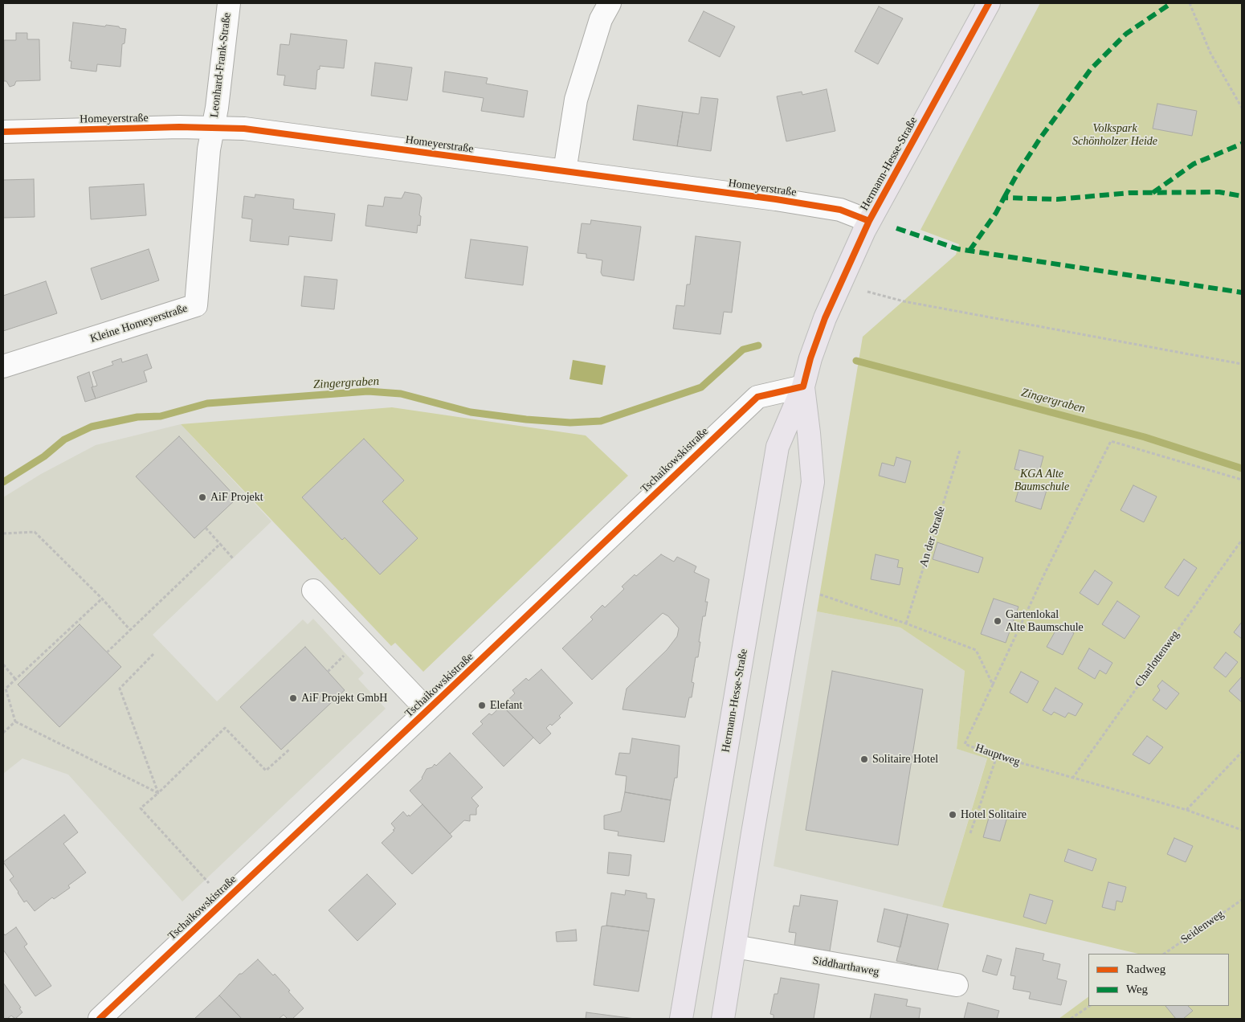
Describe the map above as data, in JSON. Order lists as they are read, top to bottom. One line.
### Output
{"streets":{"main road":["Hermann-Hesse-Straße"],"street":["Leonhard-Frank-Straße","Homeyerstraße","Kleine Homeyerstraße","Tschaikowskistraße","Siddharthaweg"],"path":["An der Straße","Charlottenweg","Hauptweg","Seidenweg"]},"crossings":[["Leonhard-Frank-Straße","Homeyerstraße"],["Leonhard-Frank-Straße","Kleine Homeyerstraße"],["Homeyerstraße","Hermann-Hesse-Straße"],["Homeyerstraße","Kleine Homeyerstraße"],["Hermann-Hesse-Straße","Tschaikowskistraße"],["Hermann-Hesse-Straße","Siddharthaweg"],["Charlottenweg","Hauptweg"]],"water":["Zingergraben"],"parks":["Volkspark Schönholzer Heide","KGA Alte Baumschule"],"places":["AiF Projekt","Gartenlokal Alte Baumschule","AiF Projekt GmbH","Elefant","Solitaire Hotel","Hotel Solitaire"],"legend":["Radweg","Weg"]}
